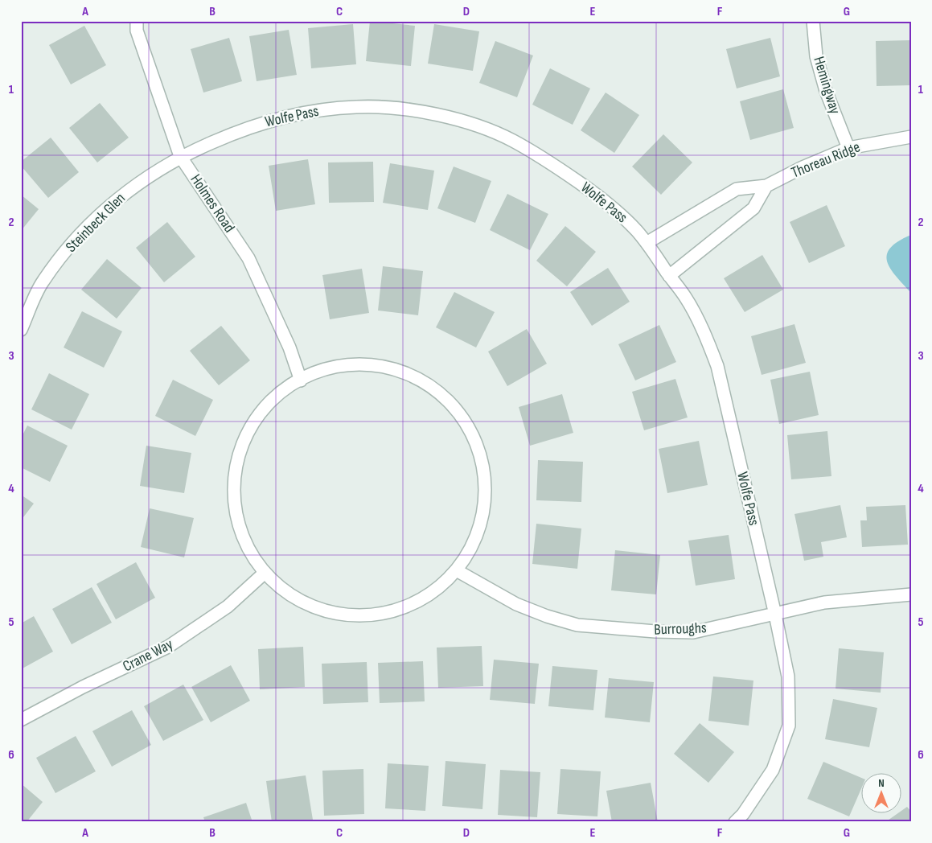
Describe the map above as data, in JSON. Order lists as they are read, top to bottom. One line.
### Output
{"streets":{"street":["Hemingway","Wolfe Pass","Thoreau Ridge","Holmes Road","Steinbeck Glen","Burroughs","Crane Way"]},"crossings":[["Hemingway","Thoreau Ridge"],["Wolfe Pass","Thoreau Ridge"],["Wolfe Pass","Holmes Road"],["Wolfe Pass","Steinbeck Glen"],["Wolfe Pass","Burroughs"],["Holmes Road","Steinbeck Glen"]],"north":"top","grid":{"columns":["A","B","C","D","E","F","G"],"rows":["1","2","3","4","5","6"]}}
